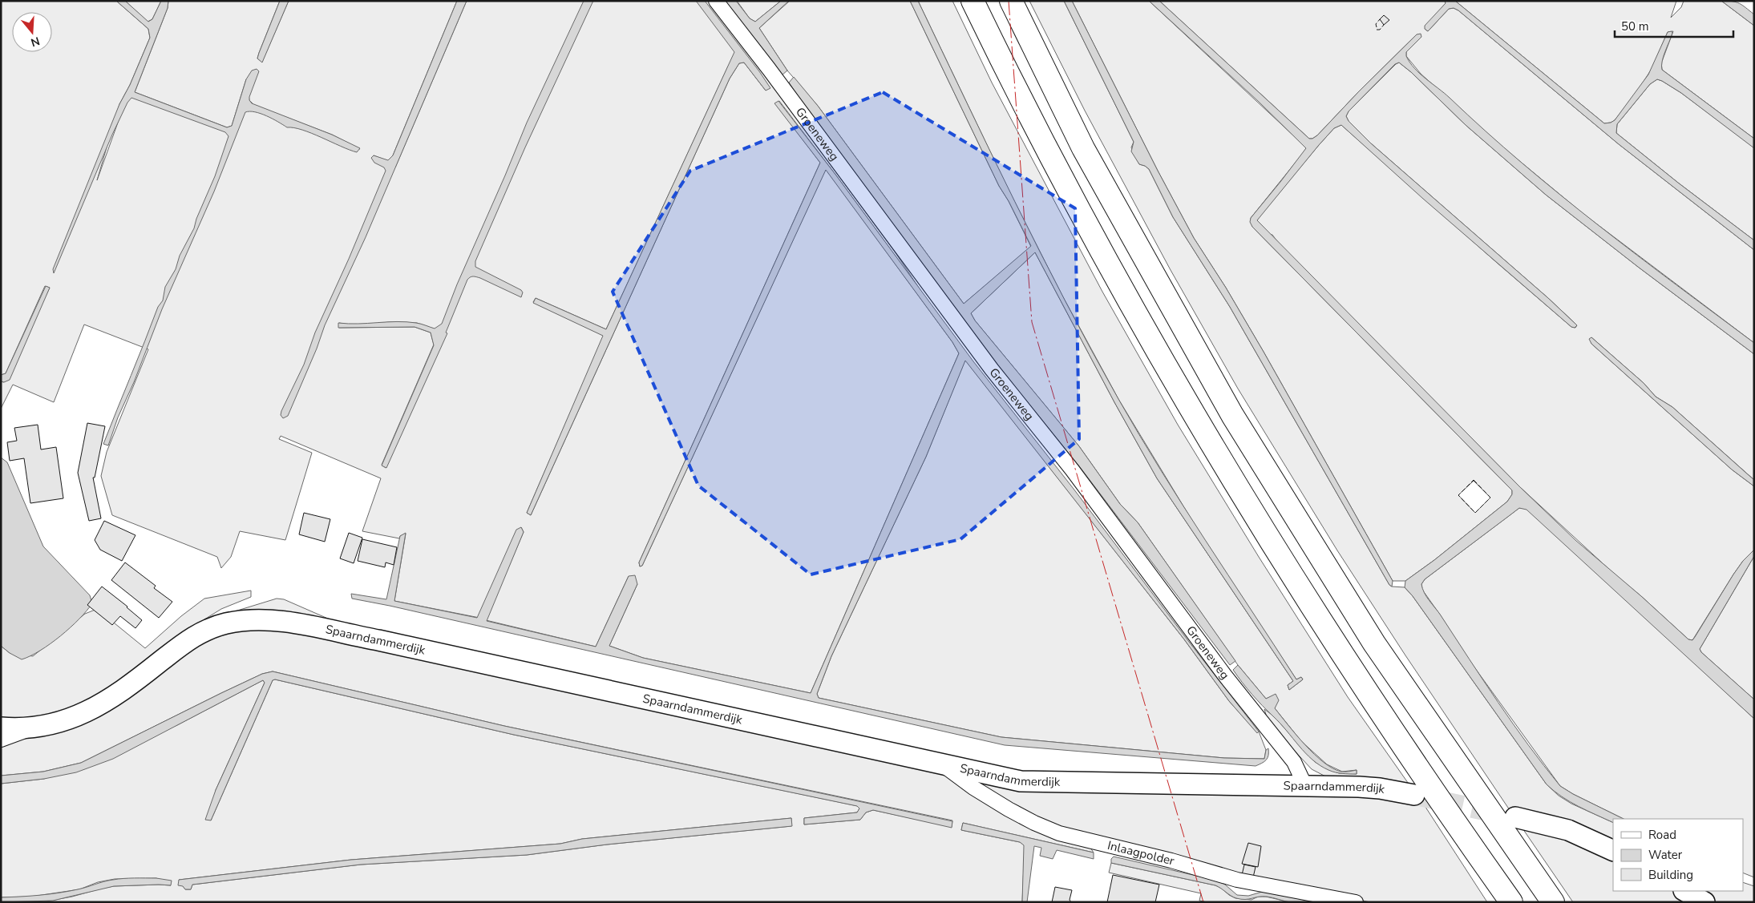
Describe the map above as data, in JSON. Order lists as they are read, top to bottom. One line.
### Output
{"streets":{"street":["Groeneweg","Spaarndammerdijk","Inlaagpolder"]},"crossings":[["Groeneweg","Spaarndammerdijk"],["Spaarndammerdijk","Inlaagpolder"]],"legend":["Road","Water","Building"],"scale_bar":"50 m","north":"bottom"}
